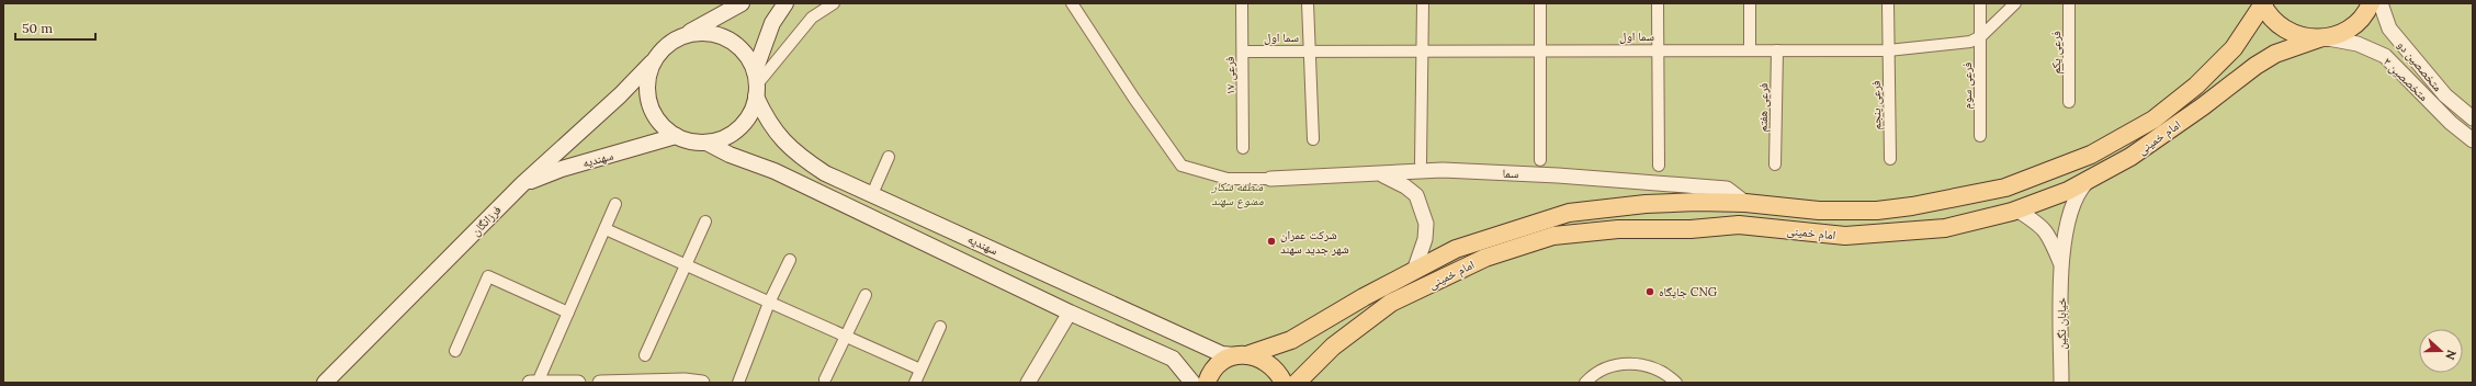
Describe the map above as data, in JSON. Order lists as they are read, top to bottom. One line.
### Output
{"streets":{"main road":["امام خمینی","سهندیه","فرزانگان"],"street":["سما اول","فرعی یکم","متخصصین دو","فرعی ۱۷","متخصصین ۲","فرعی سوم","فرعی پنجم","فرعی هفتم","سما","خیابان نگین"]},"crossings":[["سما اول","فرعی ۱۷"],["سما اول","فرعی سوم"],["سما اول","فرعی پنجم"],["سما اول","فرعی هفتم"],["متخصصین ۲","امام خمینی"],["امام خمینی","سهندیه"],["امام خمینی","سما"],["سهندیه","فرزانگان"]],"parks":["منطقه شکار ممنوع سهند"],"places":["شرکت عمران شهر جدید سهند","جایگاه CNG"],"scale_bar":"50 m","north":"right"}
